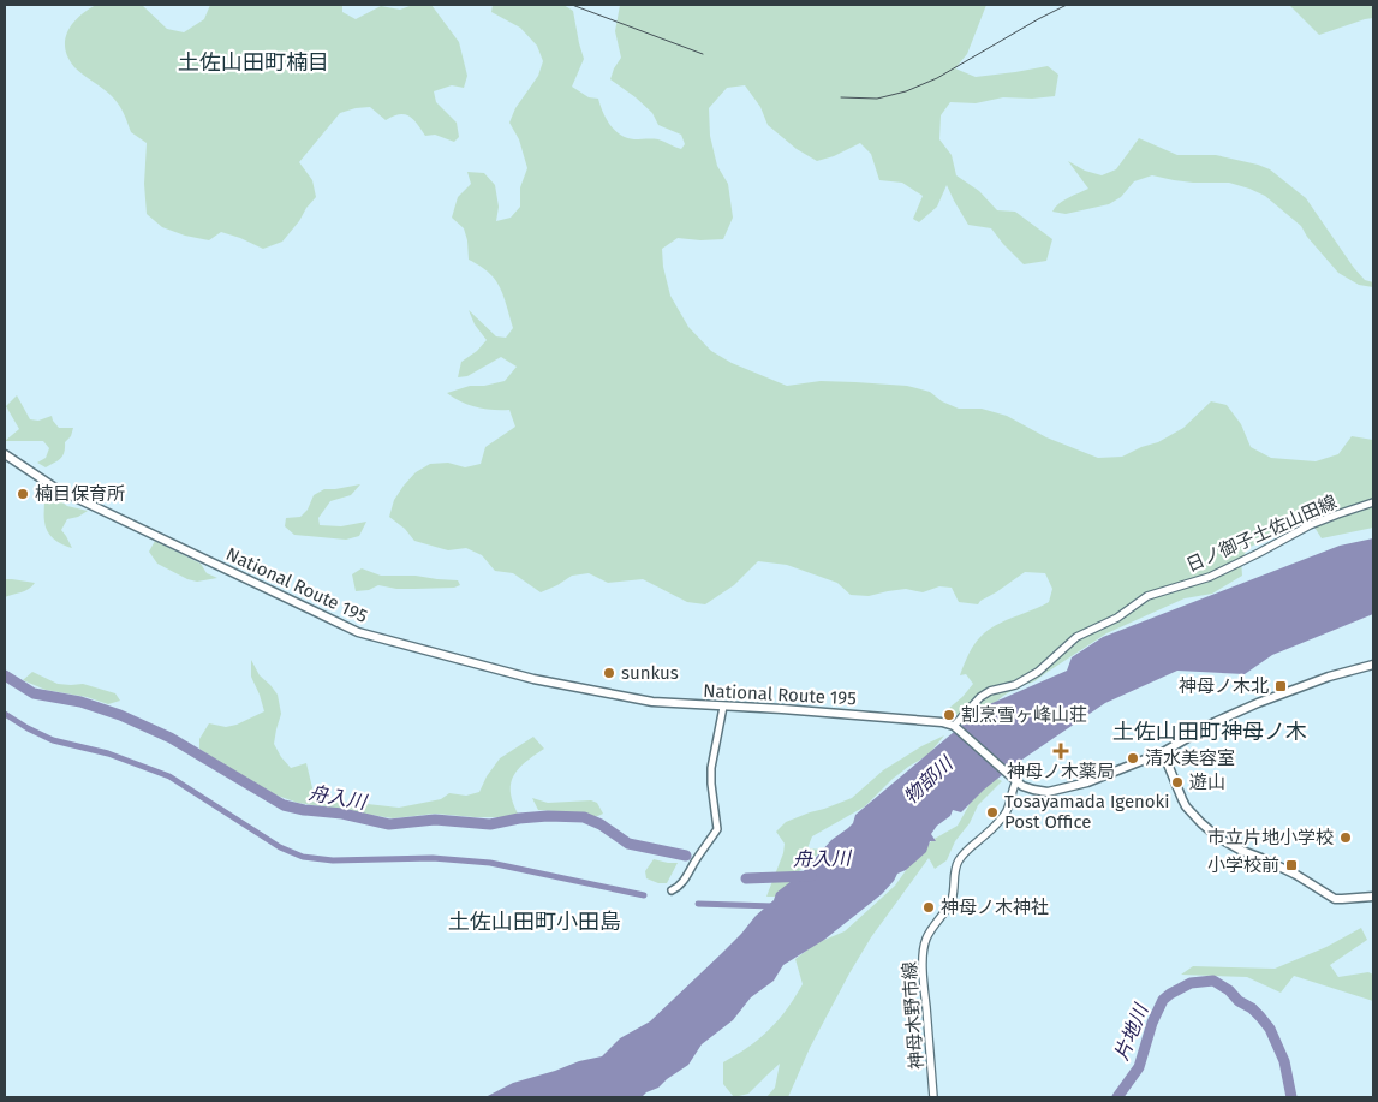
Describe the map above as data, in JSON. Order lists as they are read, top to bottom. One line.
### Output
{"streets":{"main road":["日ノ御子土佐山田線","National Route 195","神母木野市線"]},"crossings":[["日ノ御子土佐山田線","National Route 195"],["National Route 195","神母木野市線"]],"districts":["土佐山田町楠目","土佐山田町神母ノ木","土佐山田町小田島"],"water":["物部川","舟入川","片地川"],"places":{"other":["楠目保育所","sunkus","割烹雪ヶ峰山荘","清水美容室","遊山","Tosayamada Igenoki Post Office","市立片地小学校","神母ノ木神社"],"transit":["神母ノ木北","小学校前"],"health":["神母ノ木薬局"]}}
